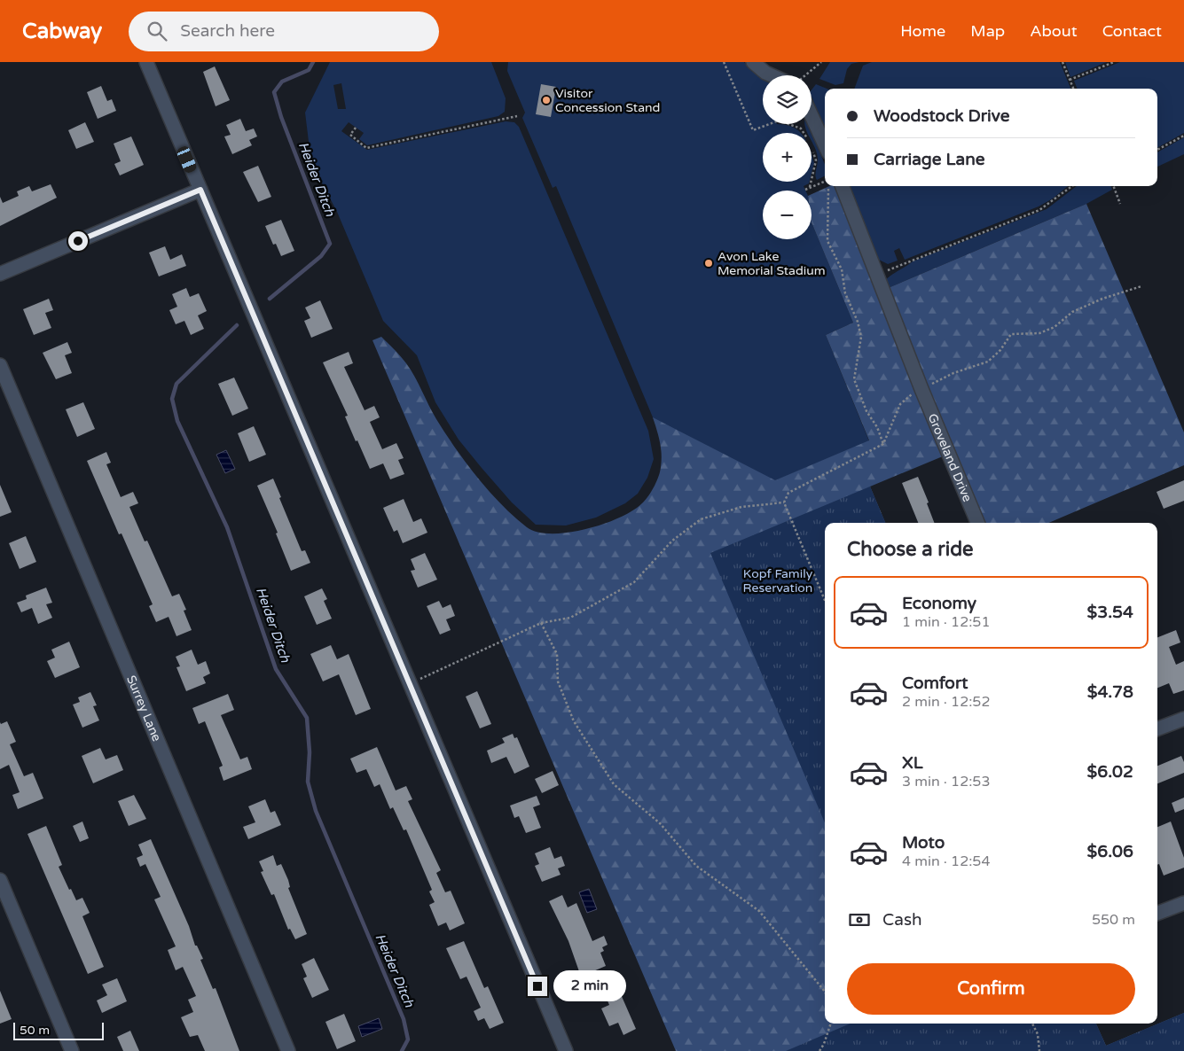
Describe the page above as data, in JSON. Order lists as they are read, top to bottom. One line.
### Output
{"streets":{"street":["Groveland Drive","Surrey Lane"]},"water":["Heider Ditch"],"parks":["Kopf Family Reservation"],"places":["Visitor Concession Stand","Avon Lake Memorial Stadium"],"scale_bar":"50 m","page":{"header":"Cabway","search":"Search here","nav":["Home","Map","About","Contact"],"map_buttons":["+","−"],"banner":["Woodstock Drive","Carriage Lane"],"heading":"Choose a ride","list":[{"name":"Economy","note":"1 min · 12:51","value":"$3.54"},{"name":"Comfort","note":"2 min · 12:52","value":"$4.78"},{"name":"XL","note":"3 min · 12:53","value":"$6.02"},{"name":"Moto","note":"4 min · 12:54","value":"$6.06"}],"pay":["Cash","550 m"],"buttons":"Confirm","bubble":"2 min","scale":"50 m"}}
